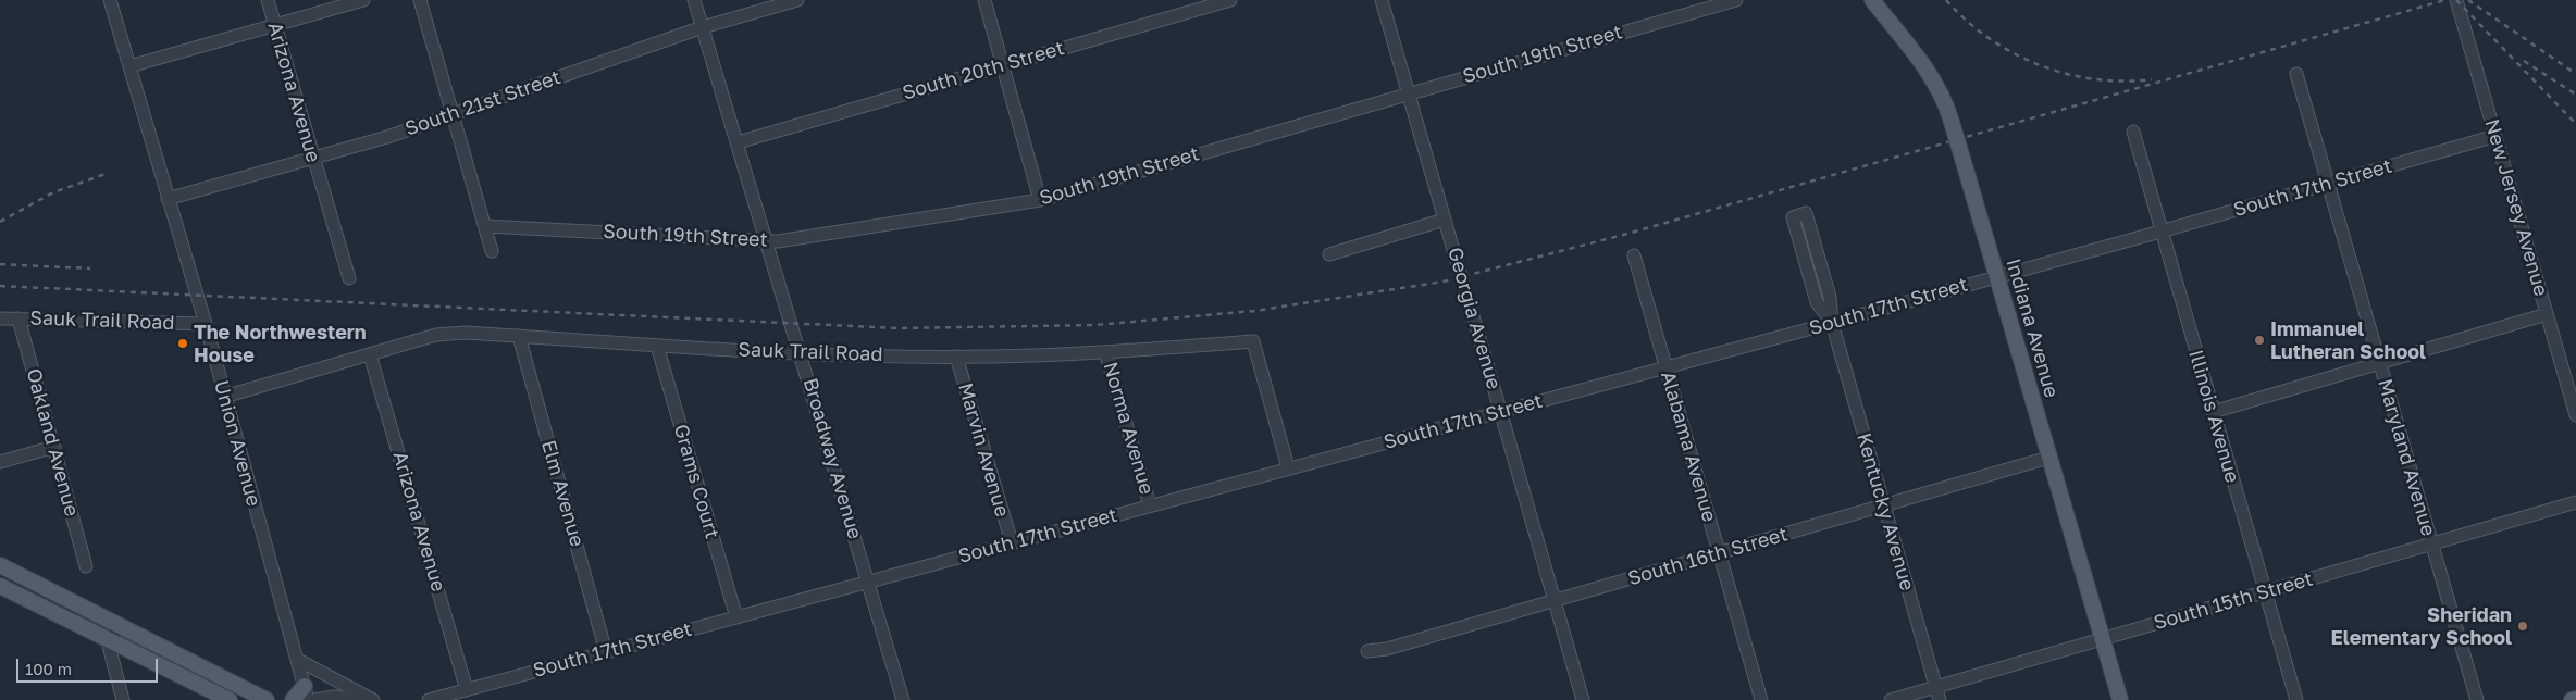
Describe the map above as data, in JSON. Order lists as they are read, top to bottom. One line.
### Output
{"streets":{"main road":["Indiana Avenue"],"street":["South 19th Street","South 20th Street","Arizona Avenue","South 21st Street","South 17th Street","New Jersey Avenue","Georgia Avenue","Sauk Trail Road","Illinois Avenue","Norma Avenue","Oakland Avenue","Union Avenue","Alabama Avenue","Marvin Avenue","Maryland Avenue","Broadway Avenue","Grams Court","Elm Avenue","Kentucky Avenue","South 16th Street","South 15th Street"]},"crossings":[["South 19th Street","Georgia Avenue"],["South 19th Street","Broadway Avenue"],["South 20th Street","Broadway Avenue"],["Arizona Avenue","South 21st Street"],["Arizona Avenue","South 17th Street"],["Arizona Avenue","Sauk Trail Road"],["South 21st Street","Union Avenue"],["South 21st Street","Broadway Avenue"],["South 17th Street","New Jersey Avenue"],["South 17th Street","Georgia Avenue"],["South 17th Street","Sauk Trail Road"],["South 17th Street","Indiana Avenue"],["South 17th Street","Illinois Avenue"],["South 17th Street","Norma Avenue"],["South 17th Street","Alabama Avenue"],["South 17th Street","Marvin Avenue"],["South 17th Street","Maryland Avenue"],["South 17th Street","Broadway Avenue"],["South 17th Street","Grams Court"],["South 17th Street","Elm Avenue"],["South 17th Street","Kentucky Avenue"],["Georgia Avenue","South 16th Street"],["Sauk Trail Road","Norma Avenue"],["Sauk Trail Road","Oakland Avenue"],["Sauk Trail Road","Union Avenue"],["Sauk Trail Road","Marvin Avenue"],["Sauk Trail Road","Broadway Avenue"],["Sauk Trail Road","Grams Court"],["Sauk Trail Road","Elm Avenue"],["Indiana Avenue","South 16th Street"],["Indiana Avenue","South 15th Street"],["Illinois Avenue","South 15th Street"],["Alabama Avenue","South 16th Street"],["Maryland Avenue","South 15th Street"],["Kentucky Avenue","South 16th Street"],["Kentucky Avenue","South 15th Street"]],"places":["Immanuel Lutheran School","The Northwestern House","Sheridan Elementary School"],"scale_bar":"100 m"}
